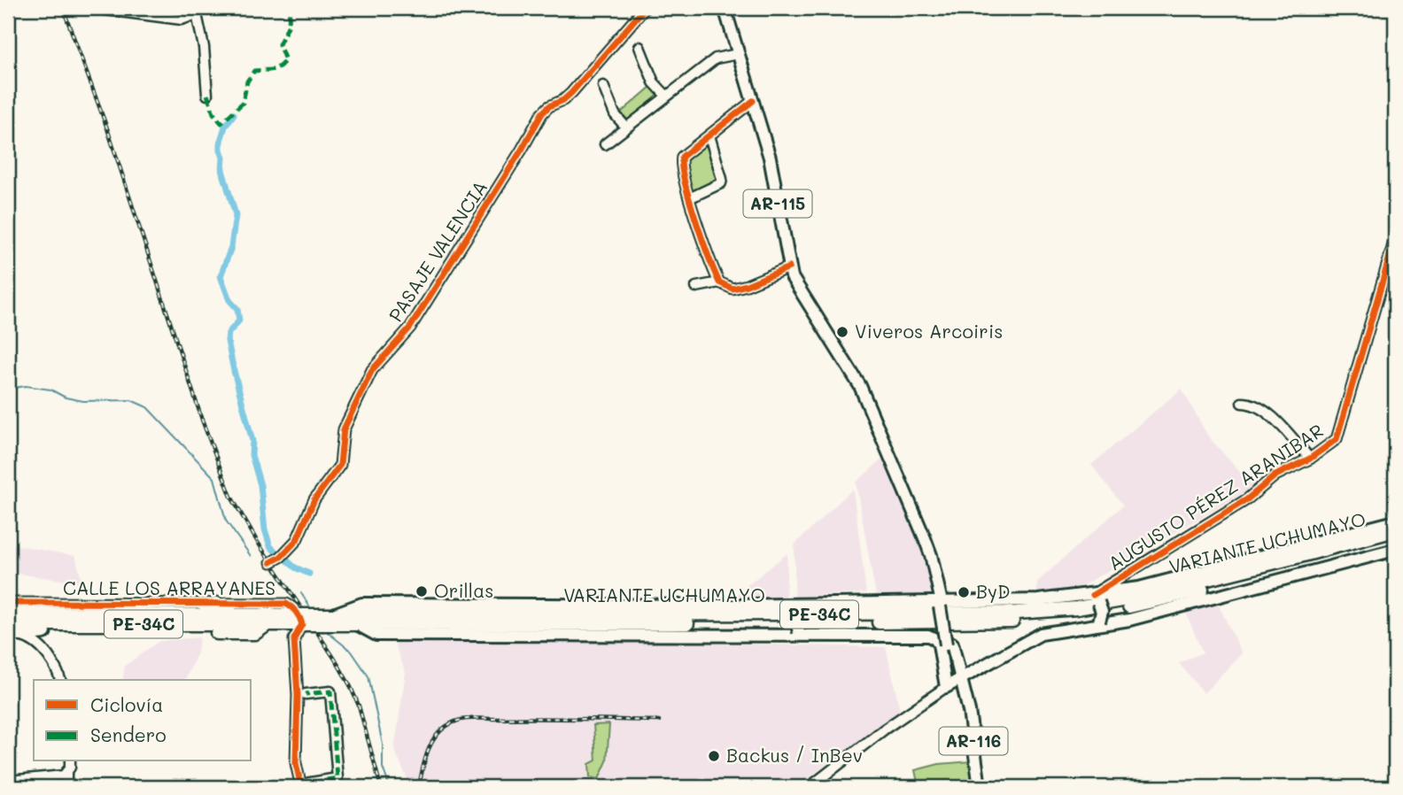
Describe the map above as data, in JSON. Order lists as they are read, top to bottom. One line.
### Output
{"streets":{"highway":["VARIANTE UCHUMAYO","PE-34C"],"main road":["AR-115","AR-116"],"street":["PASAJE VALENCIA","AUGUSTO PÉREZ ARANIBAR","CALLE LOS ARRAYANES"]},"crossings":[["AR-115","VARIANTE UCHUMAYO"],["AR-115","AR-116"],["AUGUSTO PÉREZ ARANIBAR","VARIANTE UCHUMAYO"],["VARIANTE UCHUMAYO","CALLE LOS ARRAYANES"],["VARIANTE UCHUMAYO","AR-116"]],"places":["Viveros Arcoiris","Orillas","ByD","Backus / InBev"],"legend":["Ciclovía","Sendero"]}
